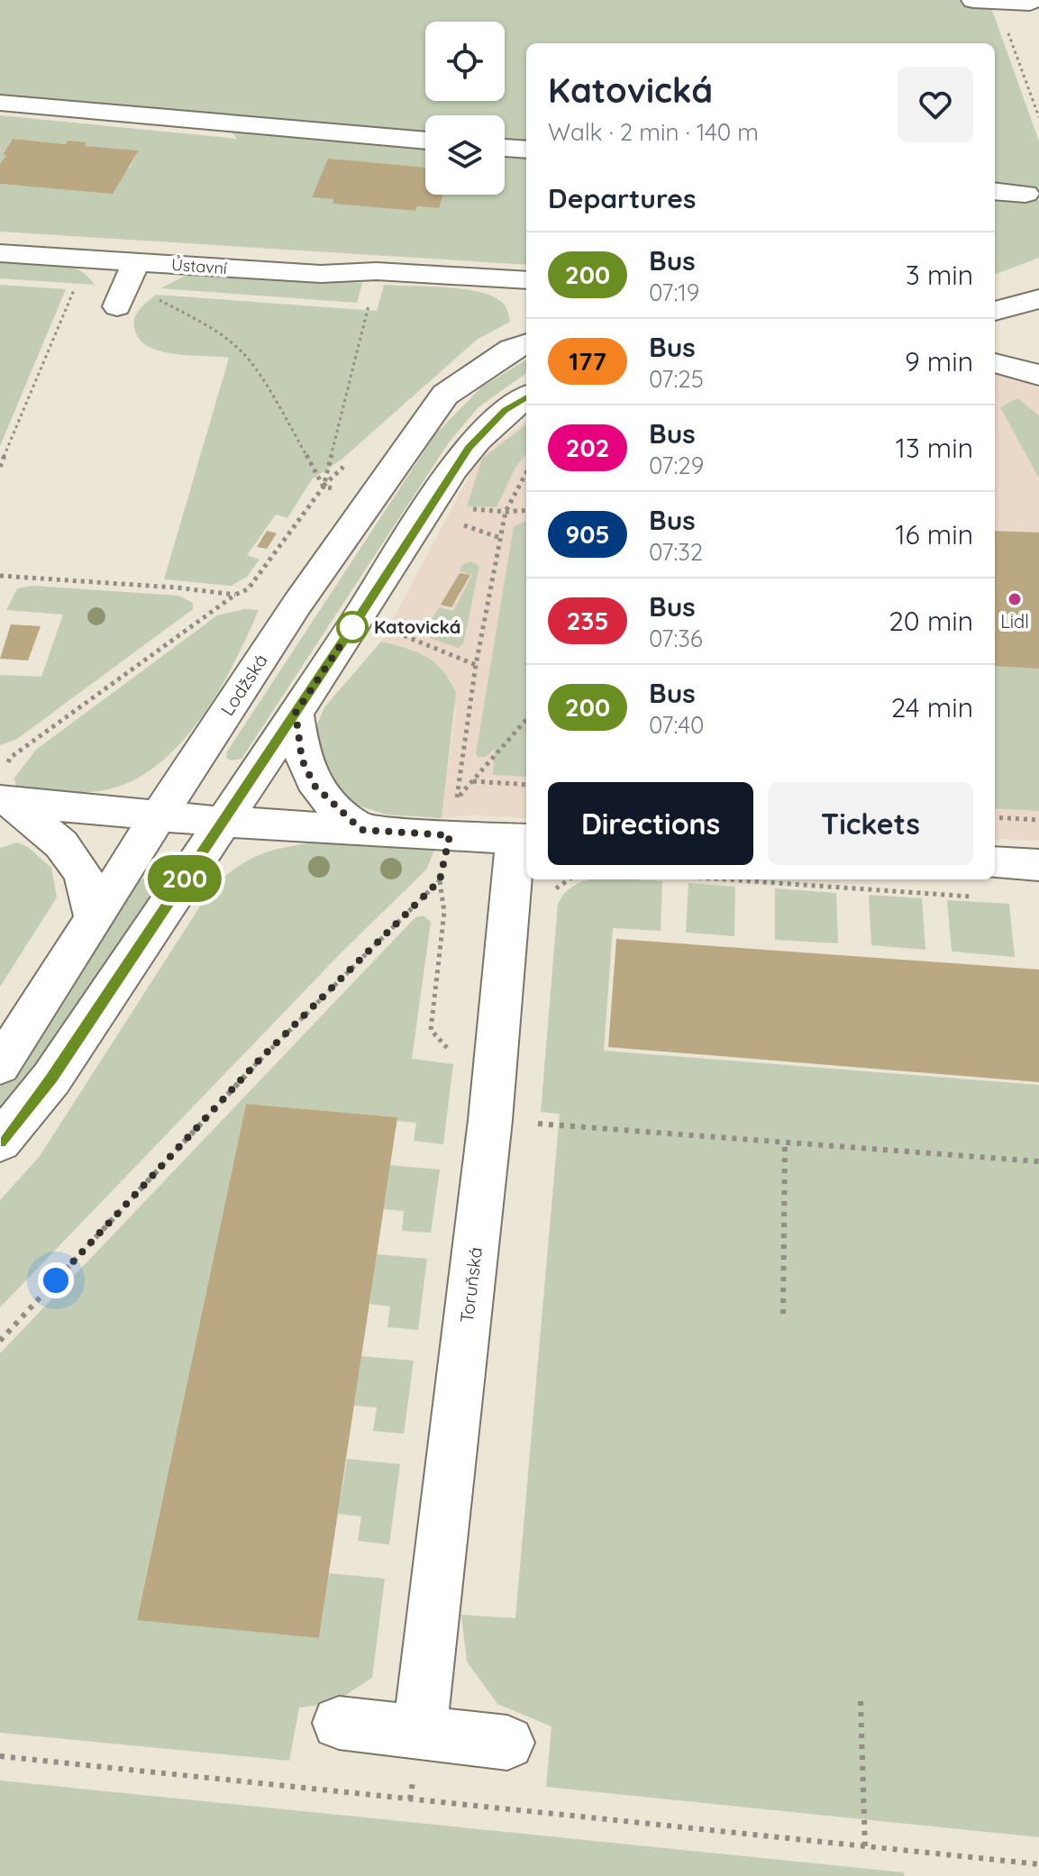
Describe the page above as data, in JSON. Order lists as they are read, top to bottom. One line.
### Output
{"streets":{"street":["Ústavní","Lodžská","Toruňská"]},"crossings":[["Ústavní","Lodžská"]],"places":["Lidl","Katovická"],"lines":["bus line 200"],"page":{"on_map":"200","heading":[["Katovická","Walk · 2 min · 140 m"],"Departures"],"list":[{"mark":"200","name":"Bus","note":"07:19","value":"3 min"},{"mark":"177","name":"Bus","note":"07:25","value":"9 min"},{"mark":"202","name":"Bus","note":"07:29","value":"13 min"},{"mark":"905","name":"Bus","note":"07:32","value":"16 min"},{"mark":"235","name":"Bus","note":"07:36","value":"20 min"},{"mark":"200","name":"Bus","note":"07:40","value":"24 min"}],"buttons":["Directions","Tickets"]}}
